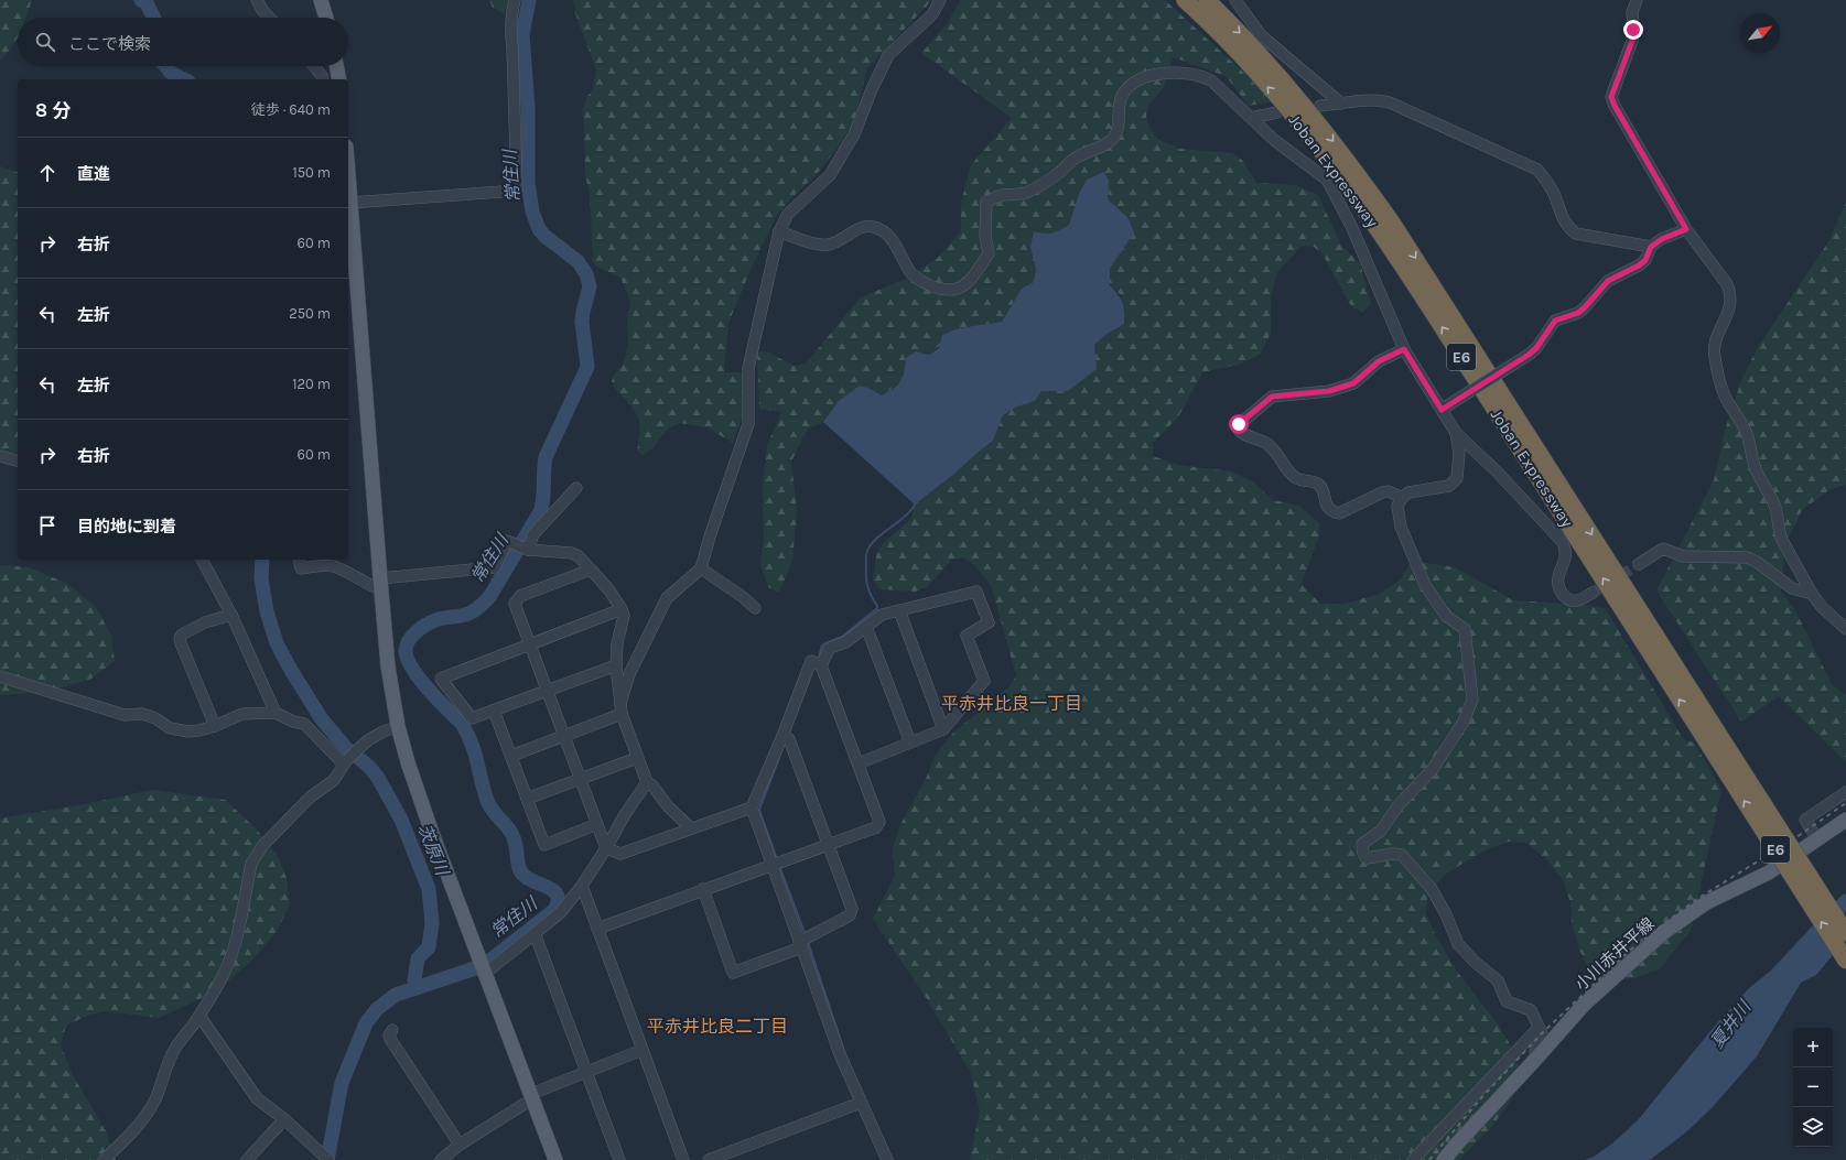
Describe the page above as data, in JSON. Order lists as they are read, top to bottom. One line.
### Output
{"streets":{"highway":["Joban Expressway","E6"],"main road":["小川赤井平線"]},"districts":["平赤井比良一丁目","平赤井比良二丁目"],"water":["常住川","茨原川","夏井川"],"north":"top right","page":{"search":"ここで検索","heading":["8 分","徒歩 · 640 m"],"list":[["直進","150 m"],["右折","60 m"],["左折","250 m"],["左折","120 m"],["右折","60 m"],"目的地に到着"],"map_buttons":["+","−"]}}
